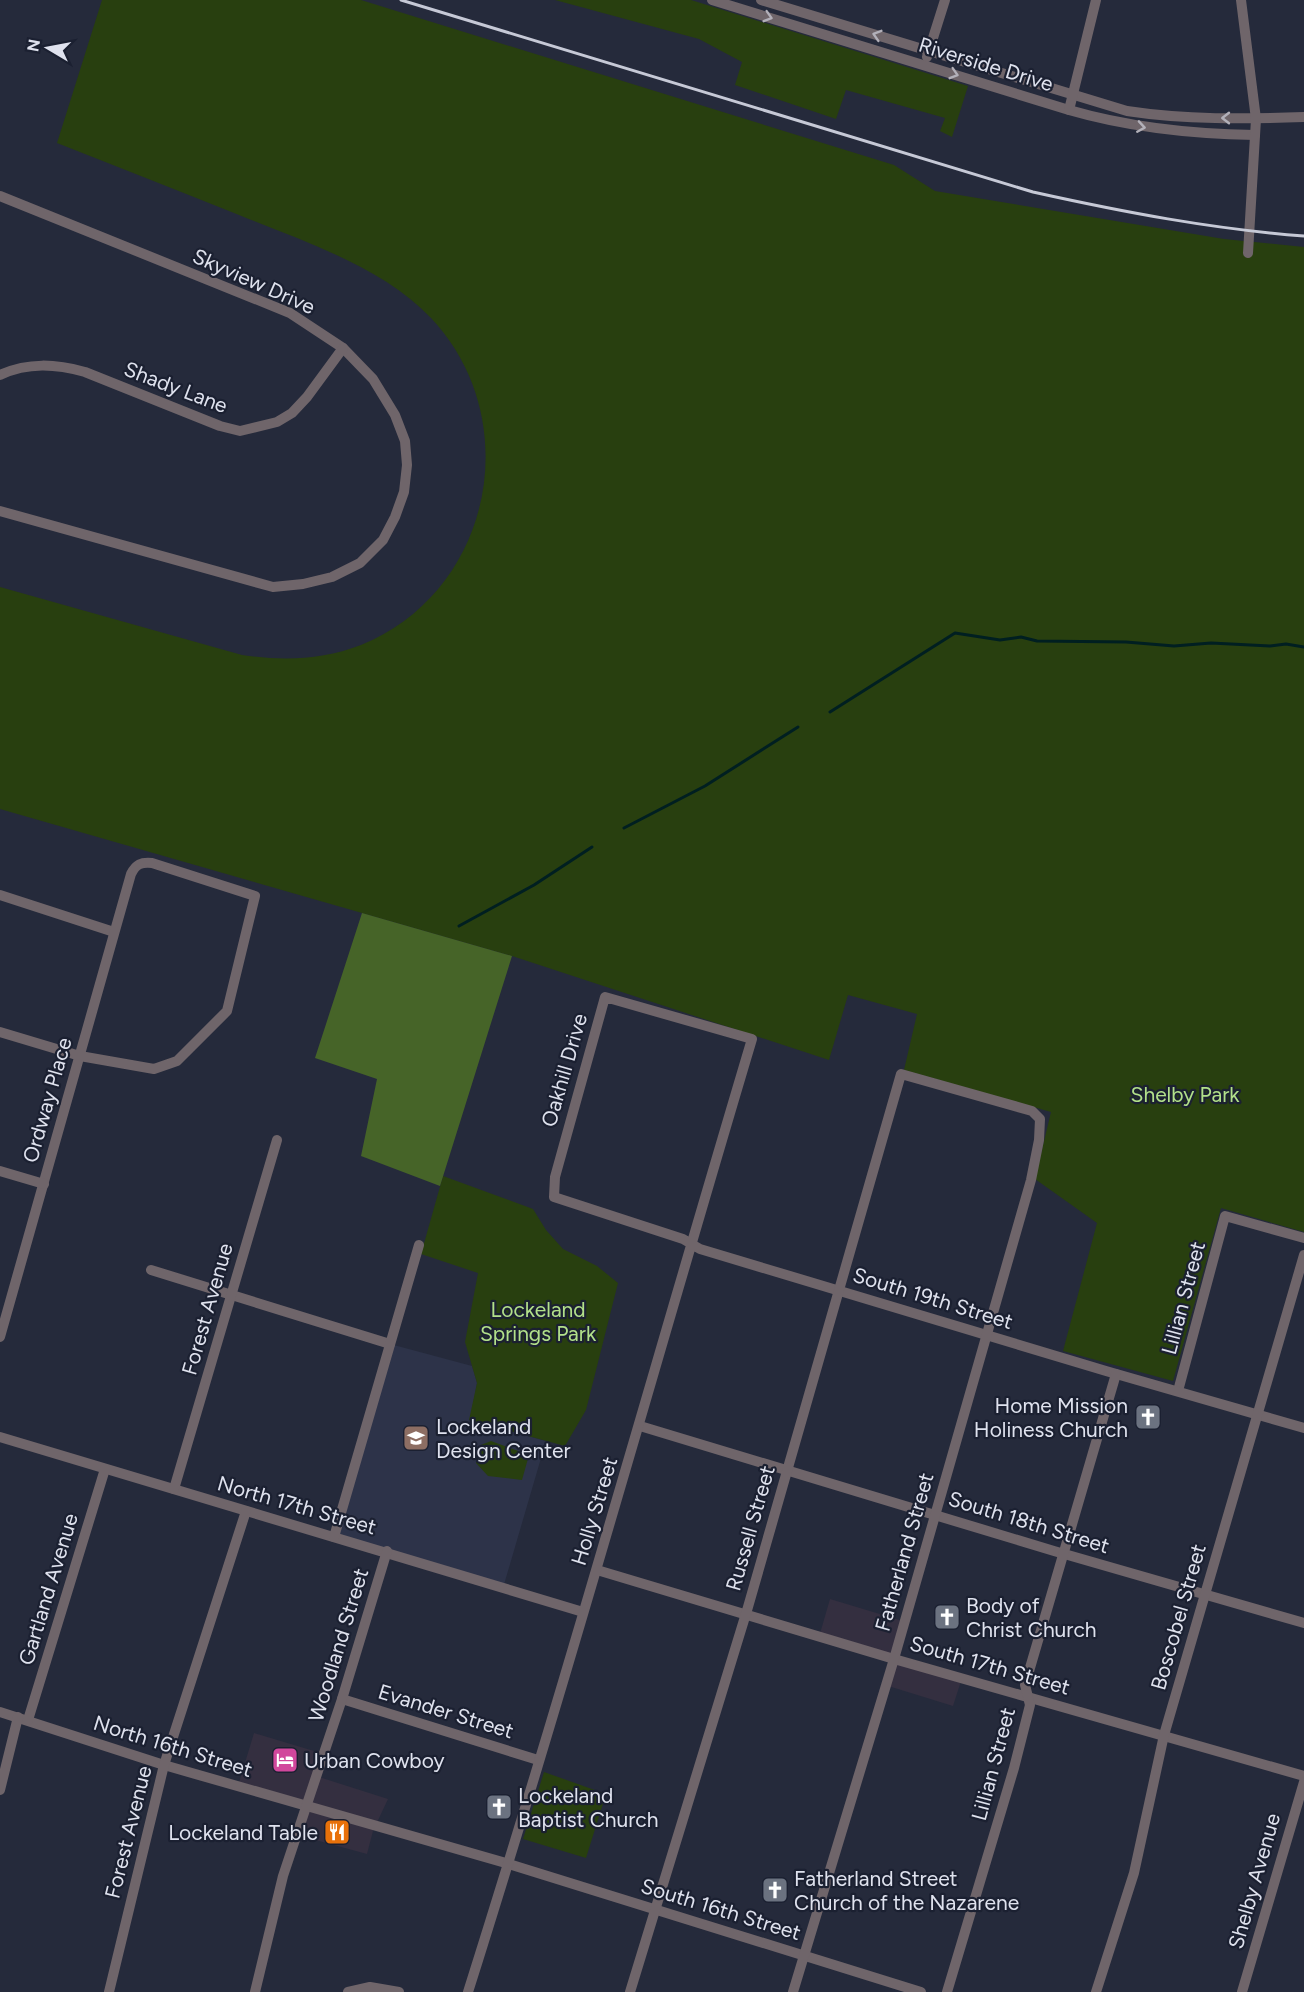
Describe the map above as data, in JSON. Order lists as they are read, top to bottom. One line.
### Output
{"streets":{"street":["Riverside Drive","Skyview Drive","Shady Lane","Oakhill Drive","Ordway Place","South 19th Street","Lillian Street","Forest Avenue","North 17th Street","Holly Street","South 18th Street","Russell Street","Fatherland Street","Gartland Avenue","Boscobel Street","Woodland Street","South 17th Street","Evander Street","North 16th Street","Shelby Avenue","South 16th Street"]},"crossings":[["Skyview Drive","Shady Lane"],["Oakhill Drive","South 19th Street"],["Oakhill Drive","Holly Street"],["South 19th Street","Lillian Street"],["South 19th Street","Holly Street"],["South 19th Street","Russell Street"],["South 19th Street","Fatherland Street"],["South 19th Street","Boscobel Street"],["Lillian Street","South 18th Street"],["Lillian Street","South 17th Street"],["Forest Avenue","North 17th Street"],["Forest Avenue","North 16th Street"],["North 17th Street","Holly Street"],["North 17th Street","Gartland Avenue"],["North 17th Street","Woodland Street"],["Holly Street","South 18th Street"],["Holly Street","South 17th Street"],["Holly Street","Evander Street"],["Holly Street","North 16th Street"],["Holly Street","South 16th Street"],["South 18th Street","Russell Street"],["South 18th Street","Fatherland Street"],["South 18th Street","Boscobel Street"],["Russell Street","Fatherland Street"],["Russell Street","South 17th Street"],["Russell Street","South 16th Street"],["Fatherland Street","South 17th Street"],["Fatherland Street","South 16th Street"],["Gartland Avenue","North 16th Street"],["Boscobel Street","South 17th Street"],["Woodland Street","Evander Street"],["Woodland Street","North 16th Street"],["North 16th Street","South 16th Street"]],"parks":["Shelby Park","Lockeland Springs Park"],"places":{"church":["Home Mission Holiness Church","Body of Christ Church","Lockeland Baptist Church","Fatherland Street Church of the Nazarene"],"school or university":["Lockeland Design Center"],"hotel":["Urban Cowboy"],"restaurant":["Lockeland Table"]},"north":"left"}
